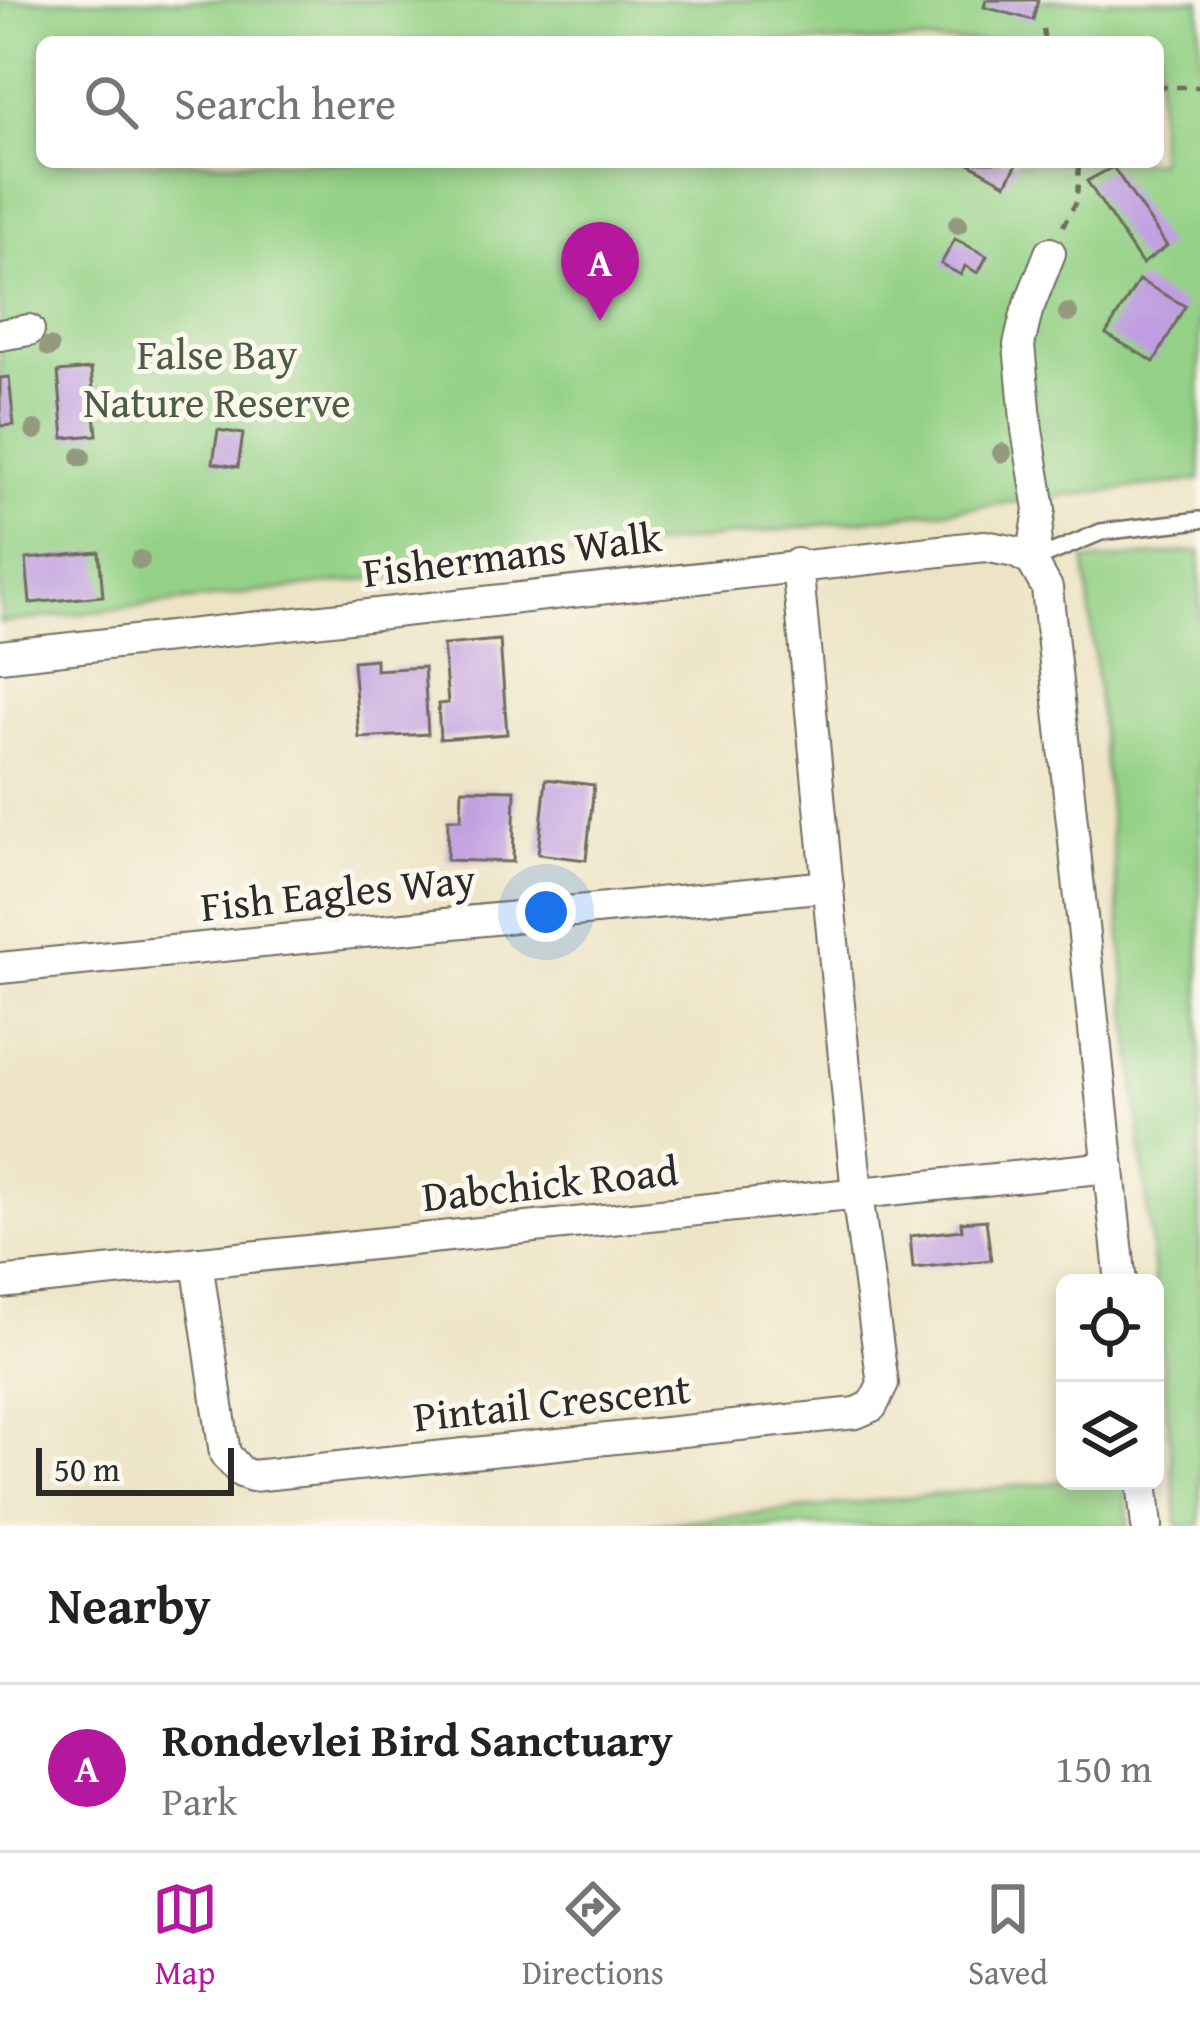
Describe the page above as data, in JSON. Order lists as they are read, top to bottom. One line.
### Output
{"streets":{"street":["Fishermans Walk","Fish Eagles Way","Dabchick Road","Pintail Crescent"]},"crossings":[["Dabchick Road","Pintail Crescent"]],"parks":["False Bay Nature Reserve"],"scale_bar":"50 m","page":{"search":"Search here","pins":"A","scale":"50 m","heading":"Nearby","list":[{"mark":"A","name":"Rondevlei Bird Sanctuary","note":"Park","value":"150 m"}],"nav":["Map","Directions","Saved"]}}
